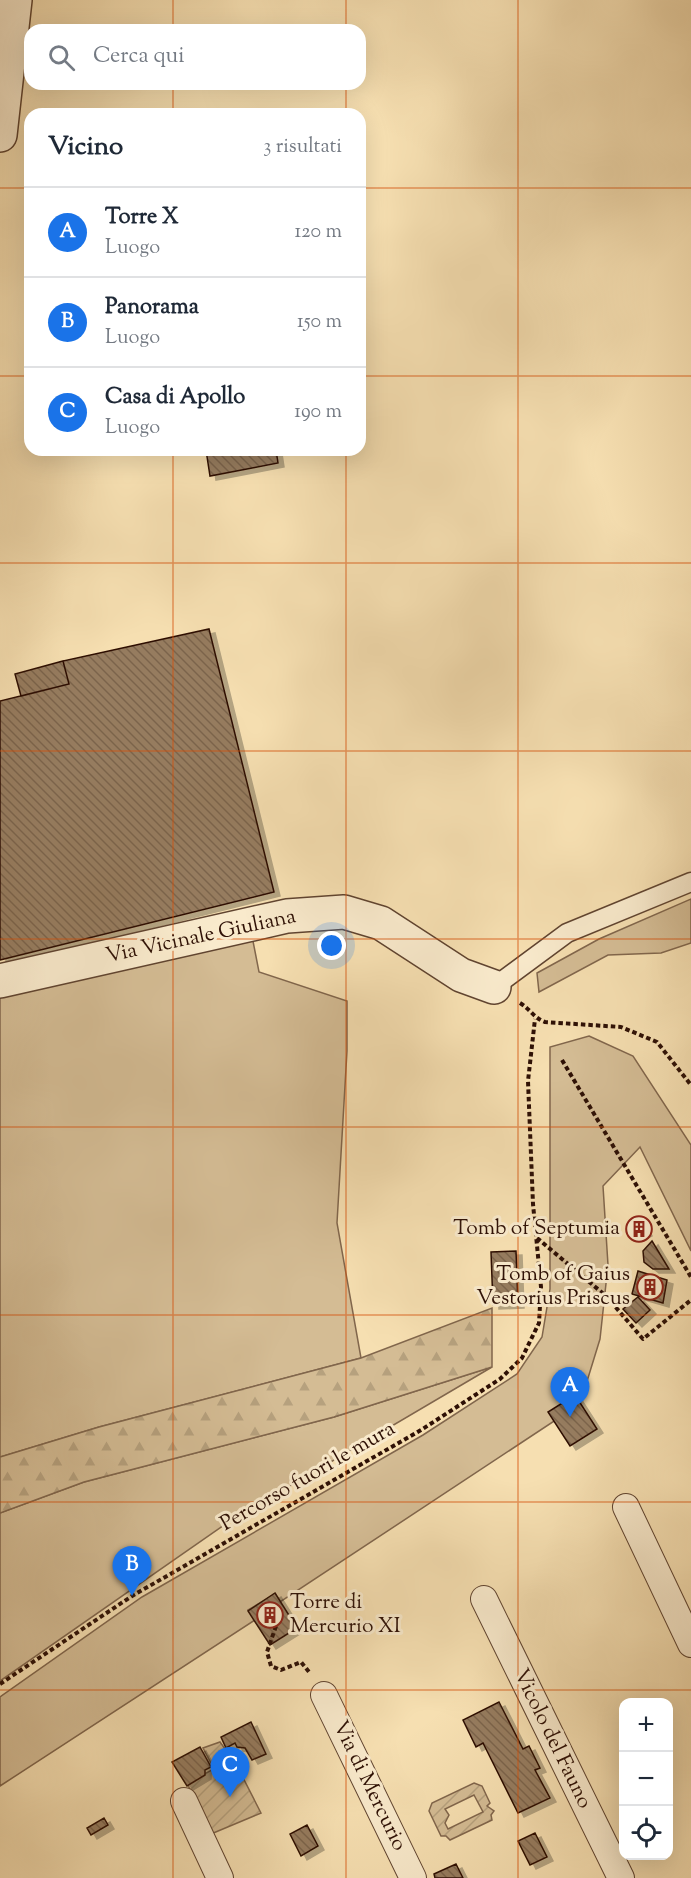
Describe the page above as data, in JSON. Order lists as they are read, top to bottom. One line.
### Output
{"streets":{"street":["Via Vicinale Giuliana","Vicolo del Fauno","Via di Mercurio"],"path":["Percorso fuori le mura"]},"places":{"building":["Tomb of Septumia","Tomb of Gaius Vestorius Priscus","Torre di Mercurio XI"]},"page":{"search":"Cerca qui","heading":["Vicino","3 risultati"],"list":[{"mark":"A","name":"Torre X","note":"Luogo","value":"120 m"},{"mark":"B","name":"Panorama","note":"Luogo","value":"150 m"},{"mark":"C","name":"Casa di Apollo","note":"Luogo","value":"190 m"}],"pins":["A","B","C"],"map_buttons":["+","−"]}}
